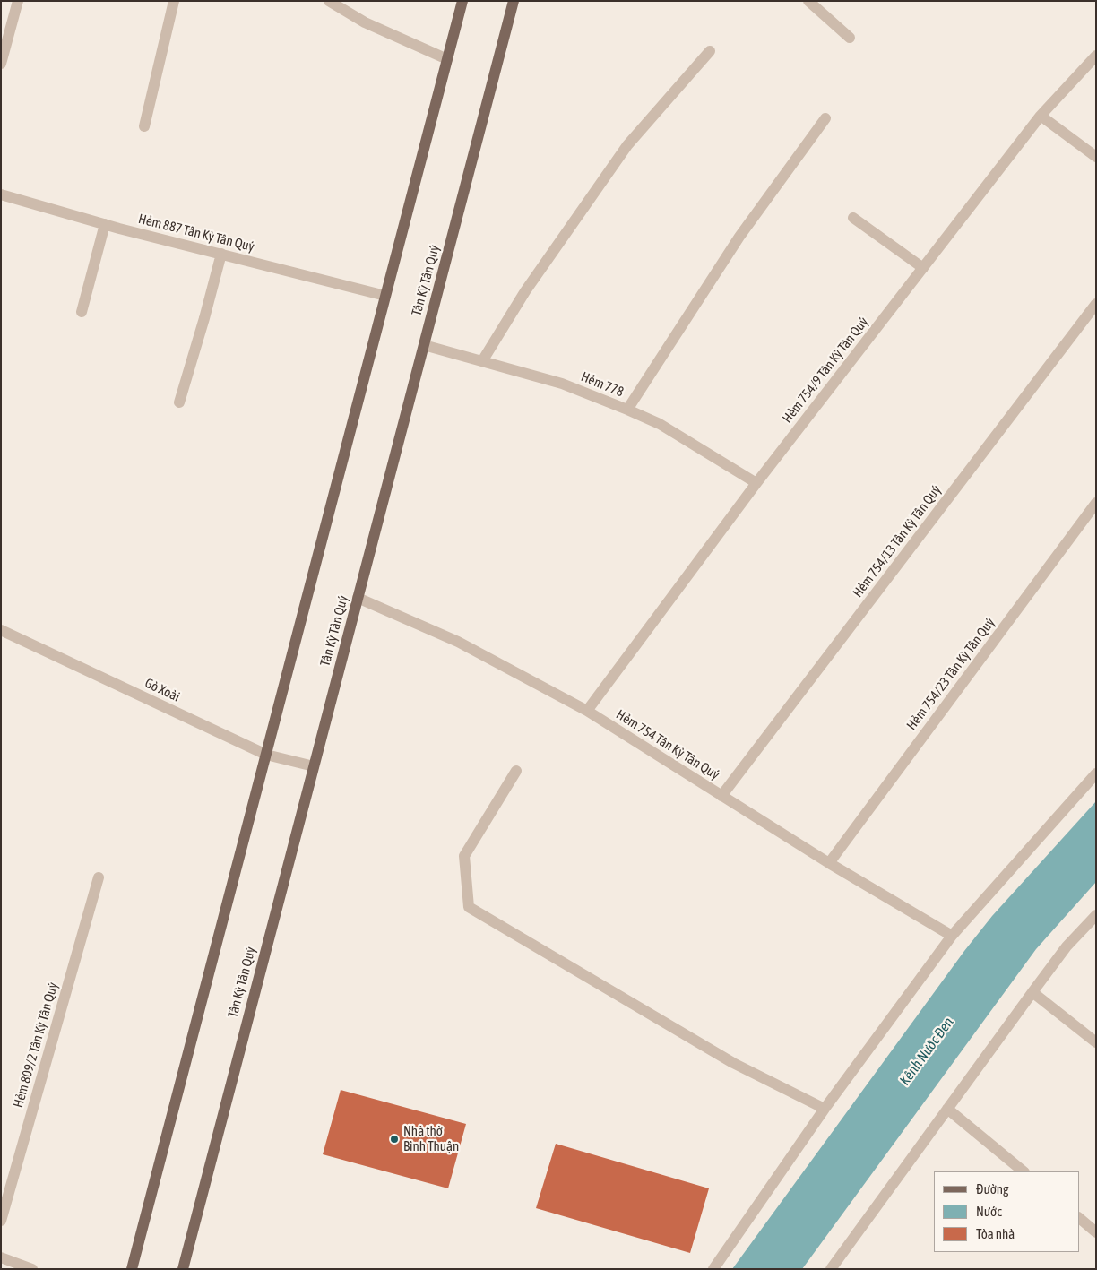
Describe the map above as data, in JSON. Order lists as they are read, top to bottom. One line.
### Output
{"streets":{"main road":["Tân Kỳ Tân Quý"],"street":["Hẻm 887 Tân Kỳ Tân Quý","Hẻm 754/9 Tân Kỳ Tân Quý","Hẻm 778","Hẻm 754/13 Tân Kỳ Tân Quý","Hẻm 754/23 Tân Kỳ Tân Quý","Gò Xoài","Hẻm 754 Tân Kỳ Tân Quý","Hẻm 809/2 Tân Kỳ Tân Quý"]},"crossings":[["Tân Kỳ Tân Quý","Hẻm 778"],["Tân Kỳ Tân Quý","Gò Xoài"],["Tân Kỳ Tân Quý","Hẻm 754 Tân Kỳ Tân Quý"],["Hẻm 754/9 Tân Kỳ Tân Quý","Hẻm 778"],["Hẻm 754/9 Tân Kỳ Tân Quý","Hẻm 754 Tân Kỳ Tân Quý"],["Hẻm 754/13 Tân Kỳ Tân Quý","Hẻm 754 Tân Kỳ Tân Quý"],["Hẻm 754/23 Tân Kỳ Tân Quý","Hẻm 754 Tân Kỳ Tân Quý"]],"water":["Kênh Nước Đen"],"places":["Nhà thờ Bình Thuận"],"legend":["Đường","Nước","Tòa nhà"]}
